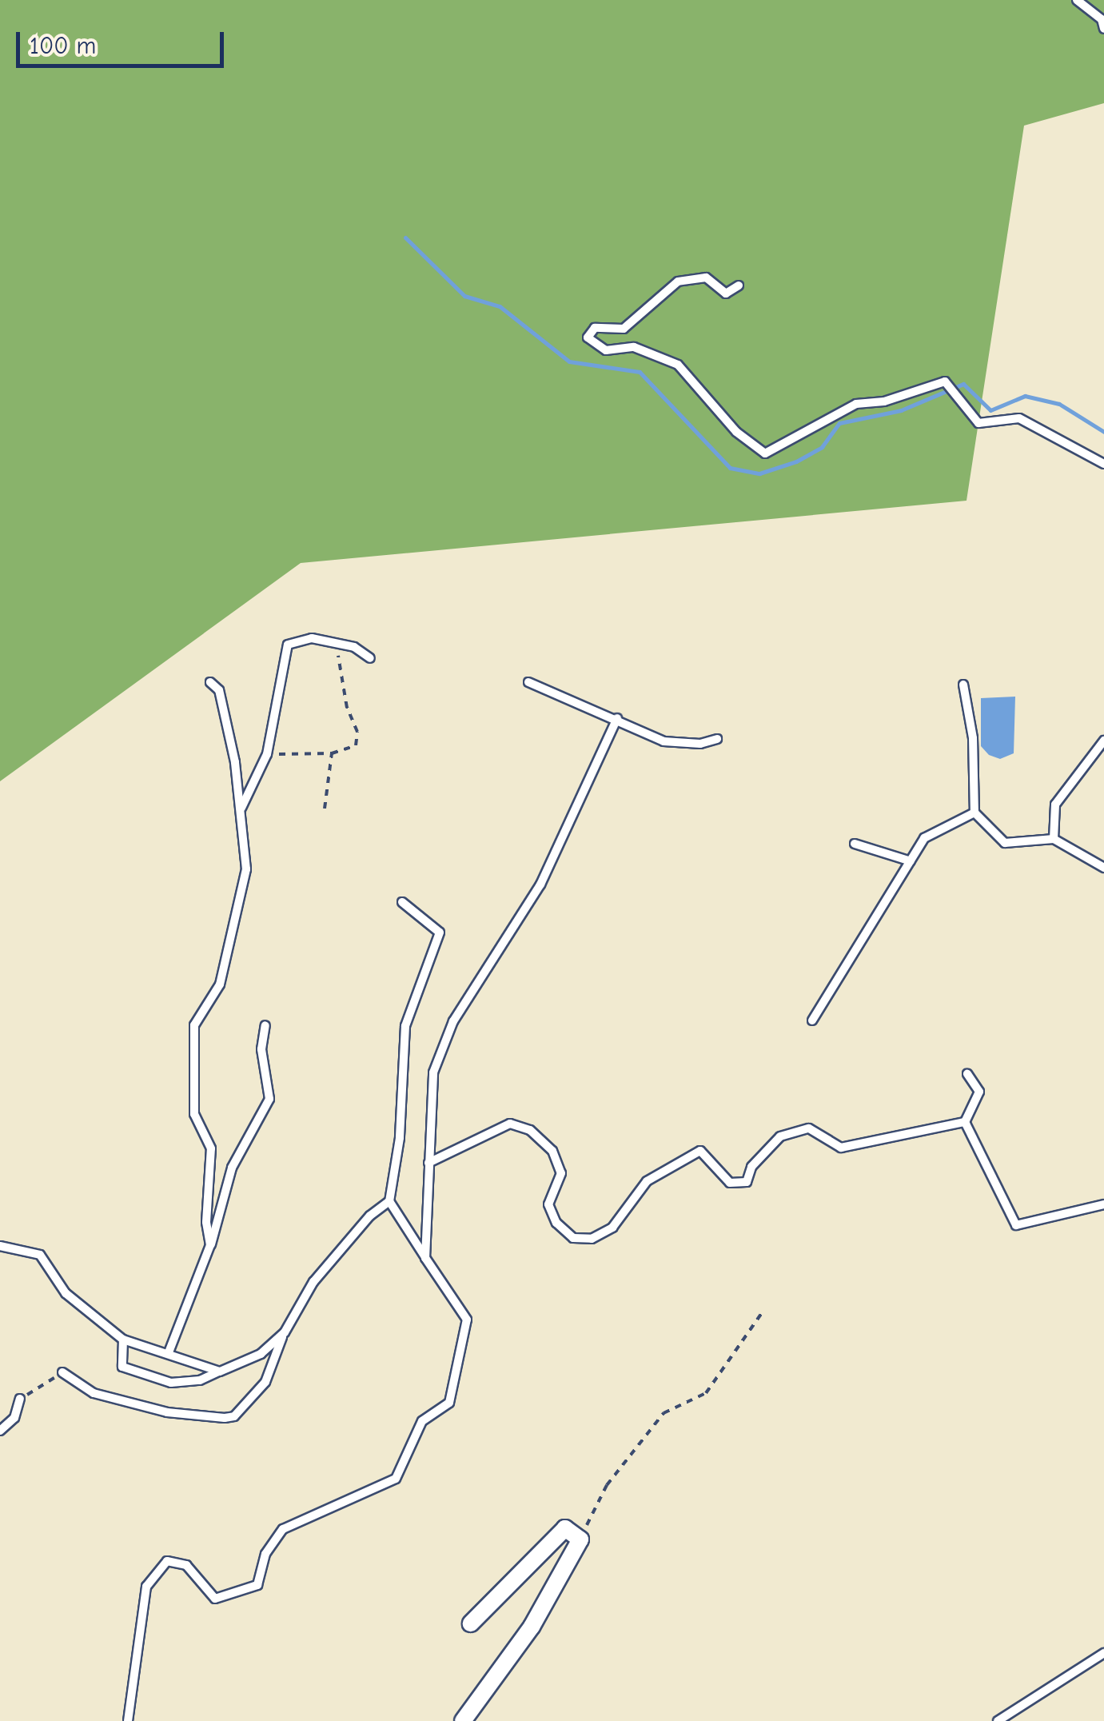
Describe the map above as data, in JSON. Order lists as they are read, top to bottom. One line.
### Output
{"scale_bar":"100 m"}
